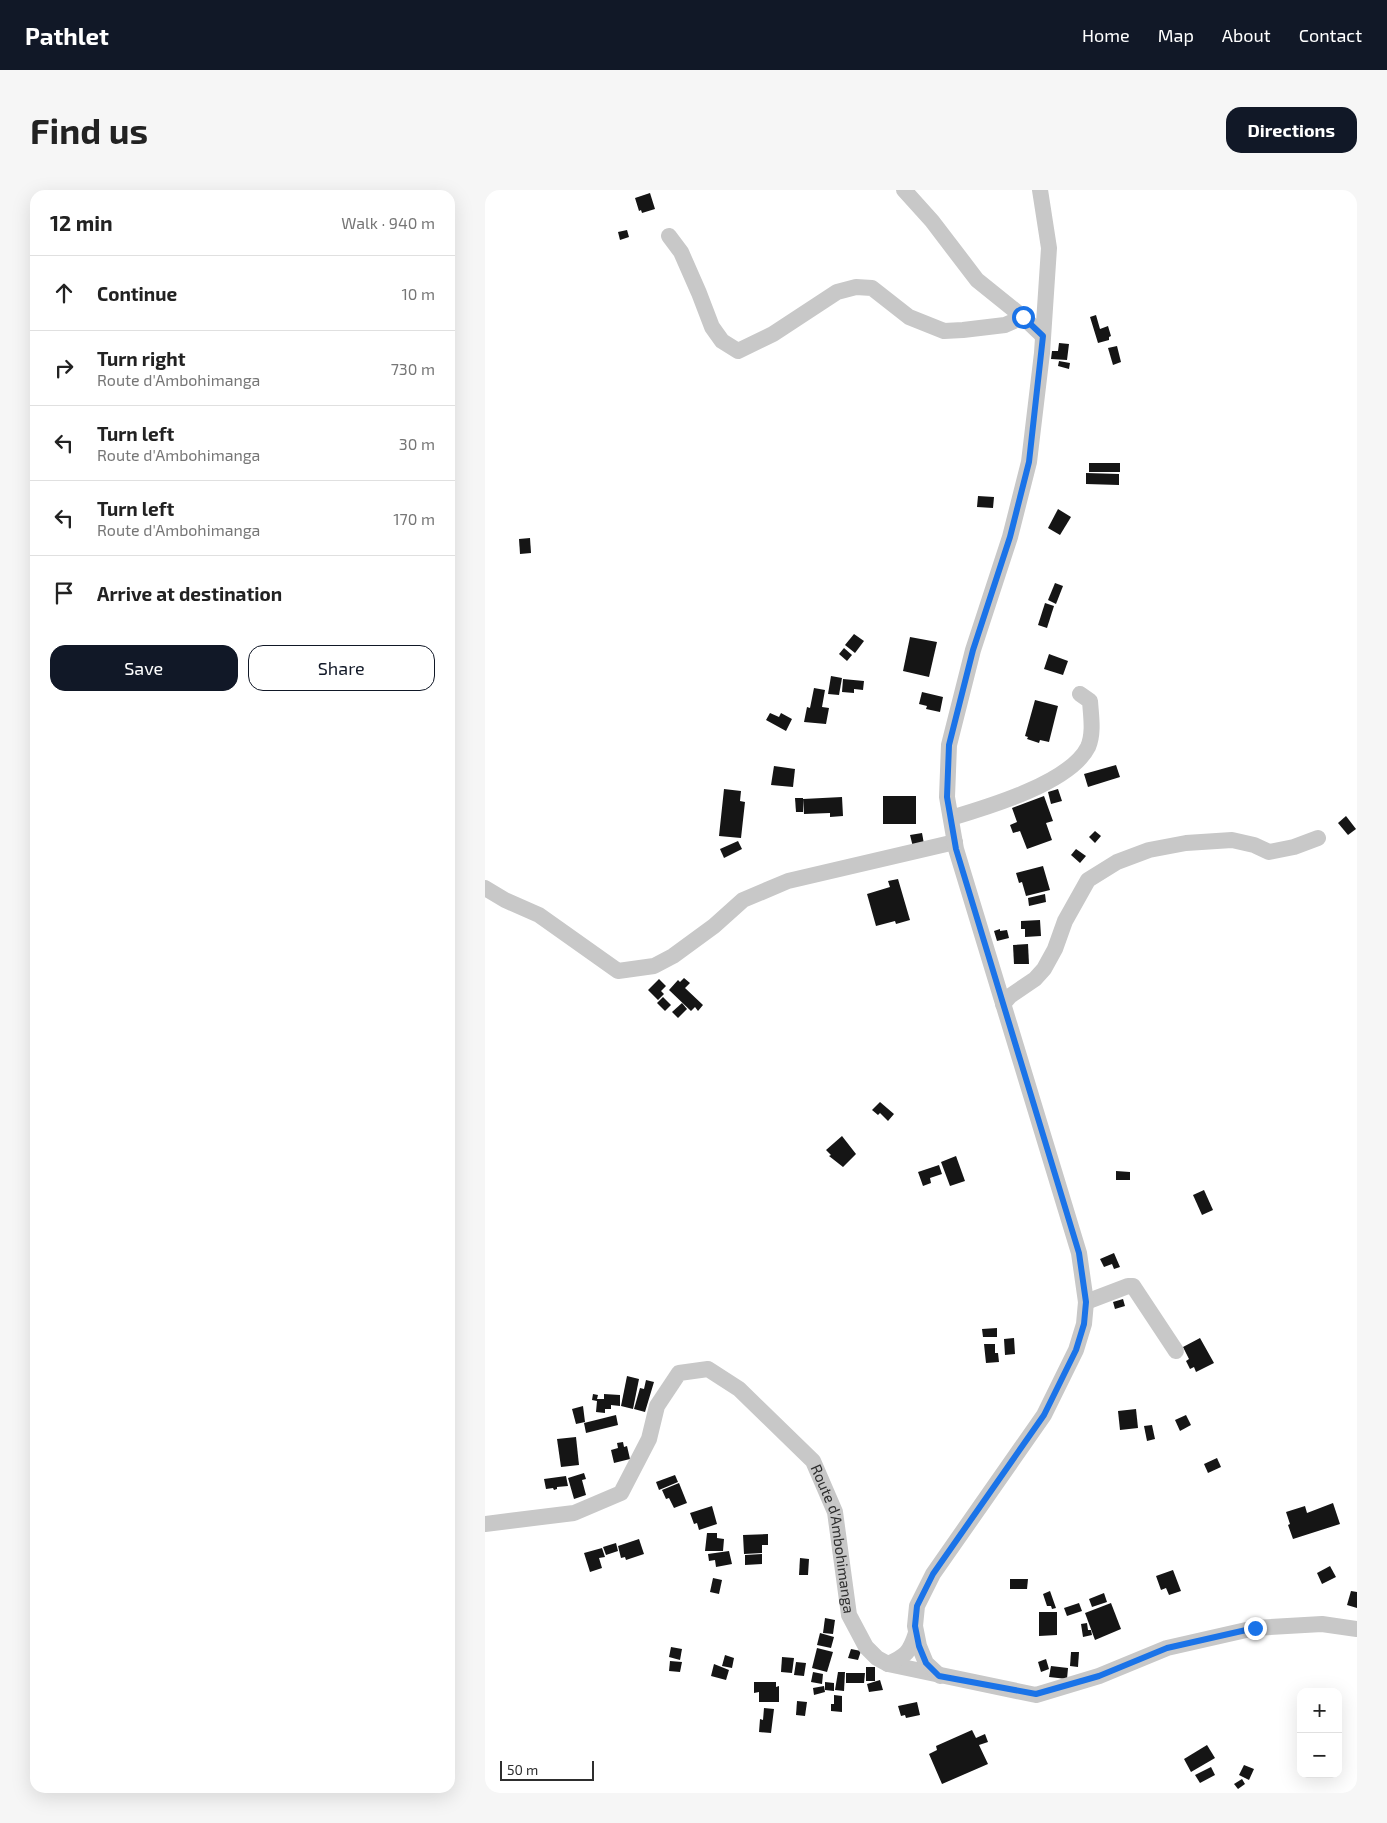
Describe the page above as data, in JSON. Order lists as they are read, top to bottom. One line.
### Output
{"streets":{"street":["Route d'Ambohimanga"]},"scale_bar":"50 m","page":{"header":"Pathlet","nav":["Home","Map","About","Contact"],"buttons":["Directions",["Save","Share"]],"title":"Find us","heading":["12 min","Walk · 940 m"],"list":[["Continue","10 m"],["Turn right","Route d'Ambohimanga","730 m"],["Turn left","Route d'Ambohimanga","30 m"],["Turn left","Route d'Ambohimanga","170 m"],"Arrive at destination"],"map_buttons":["+","−"],"scale":"50 m"}}
